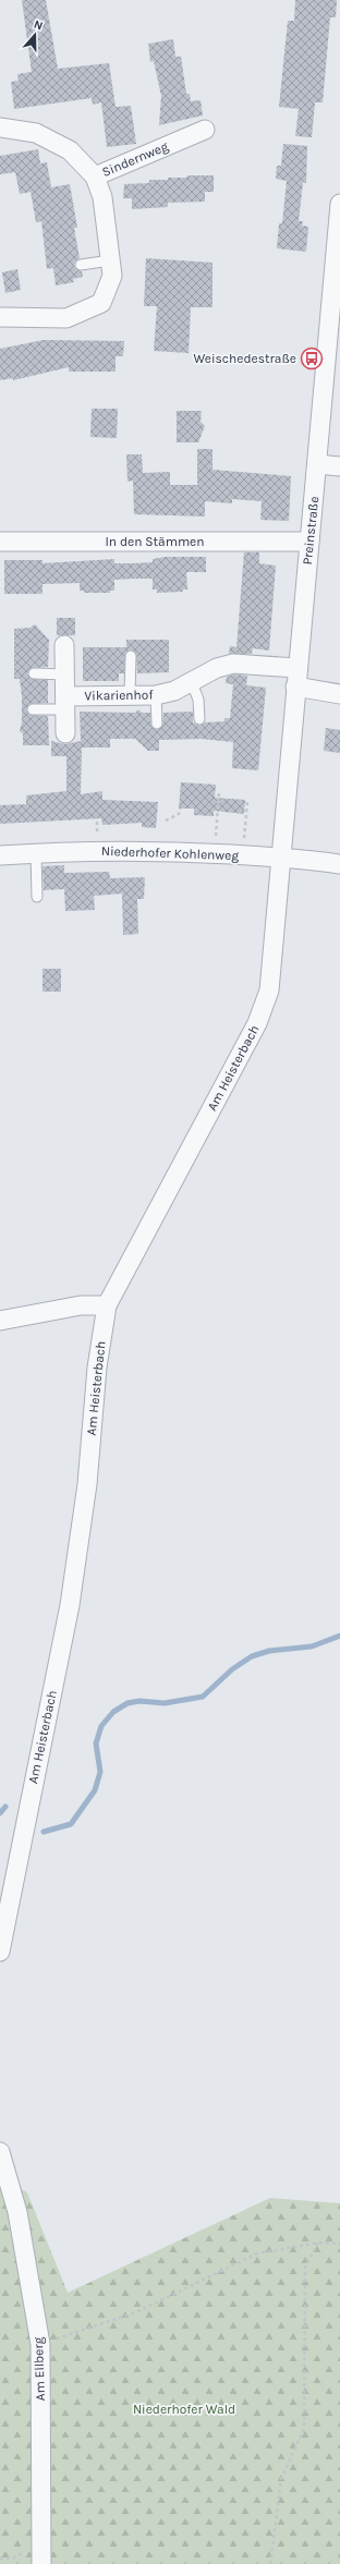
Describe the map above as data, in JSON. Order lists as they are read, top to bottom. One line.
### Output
{"streets":{"street":["Sindernweg","Preinstraße","In den Stämmen","Vikarienhof","Niederhofer Kohlenweg","Am Heisterbach","Am Ellberg"]},"crossings":[["Preinstraße","In den Stämmen"],["Preinstraße","Vikarienhof"],["Preinstraße","Niederhofer Kohlenweg"],["Preinstraße","Am Heisterbach"],["Niederhofer Kohlenweg","Am Heisterbach"]],"parks":["Niederhofer Wald"],"places":{"bus stop":["Weischedestraße"]},"north":"top"}
